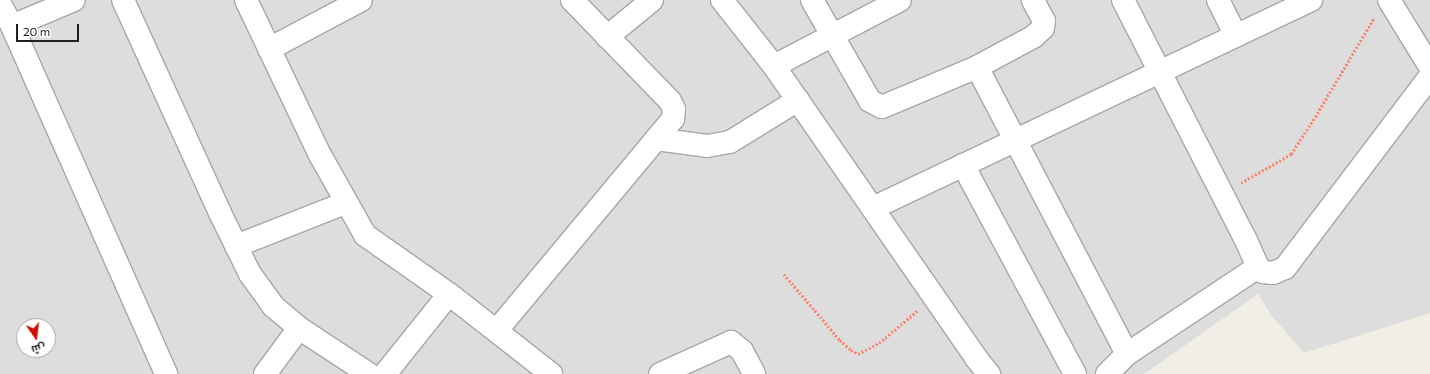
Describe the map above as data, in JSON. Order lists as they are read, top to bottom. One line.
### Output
{"scale_bar":"20 m","north":"bottom"}
